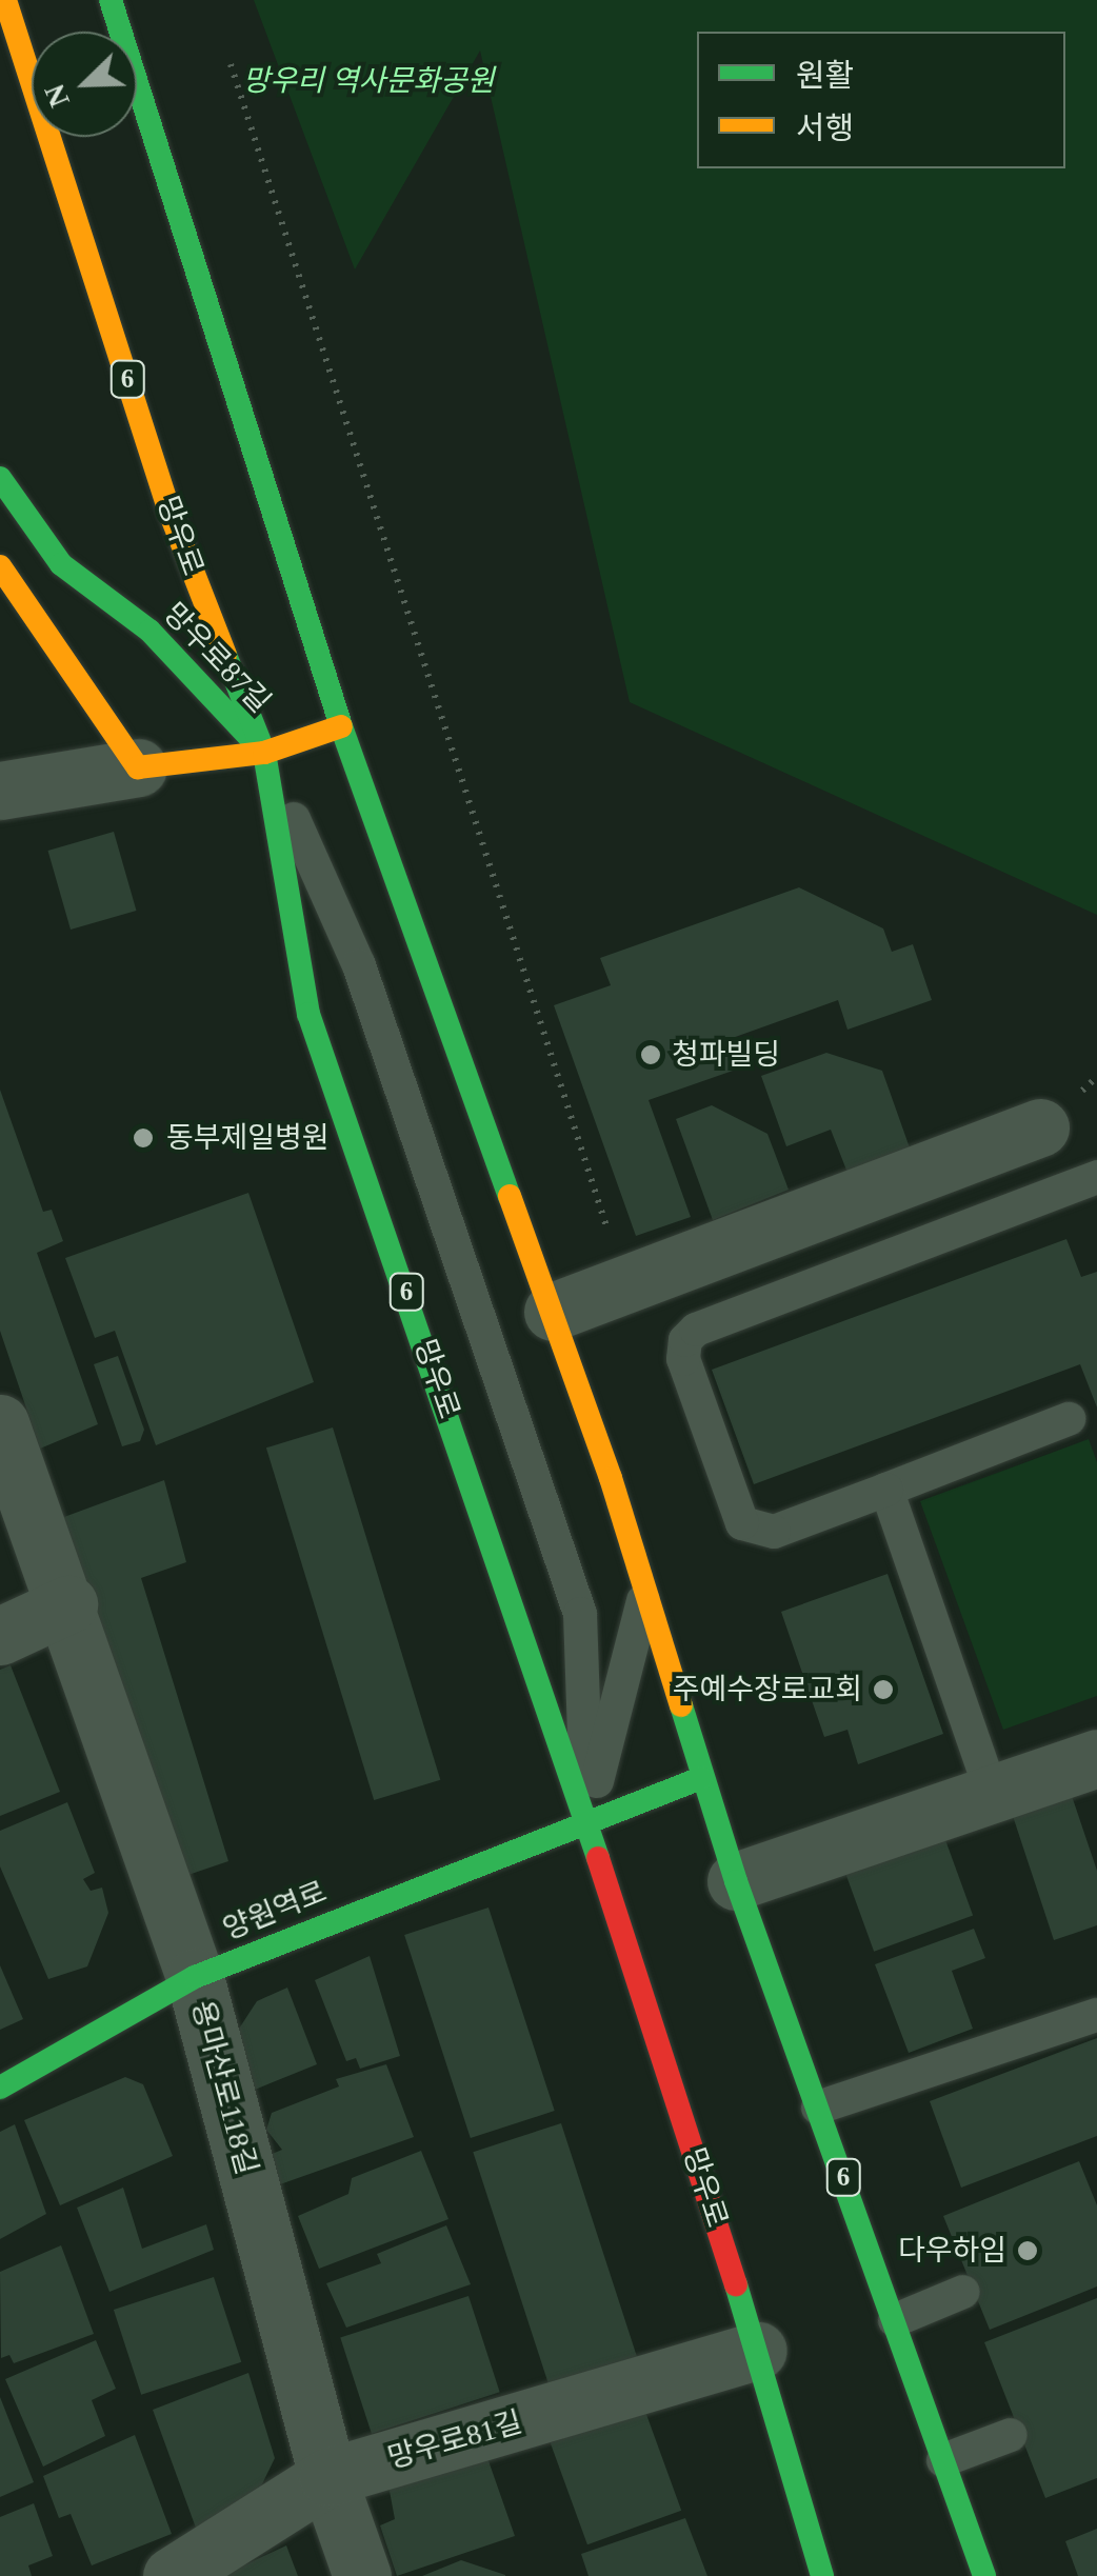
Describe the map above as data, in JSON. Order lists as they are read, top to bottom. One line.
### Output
{"streets":{"main road":["6","망우로","망우로87길","양원역로"],"street":["용마산로118길","망우로81길"]},"crossings":[["6","양원역로"],["망우로","망우로87길"],["망우로","양원역로"],["망우로","망우로81길"],["양원역로","용마산로118길"],["용마산로118길","망우로81길"]],"parks":["망우리 역사문화공원"],"places":["청파빌딩","동부제일병원","주예수장로교회","다우하임"],"legend":["원활","서행"],"north":"bottom left"}
